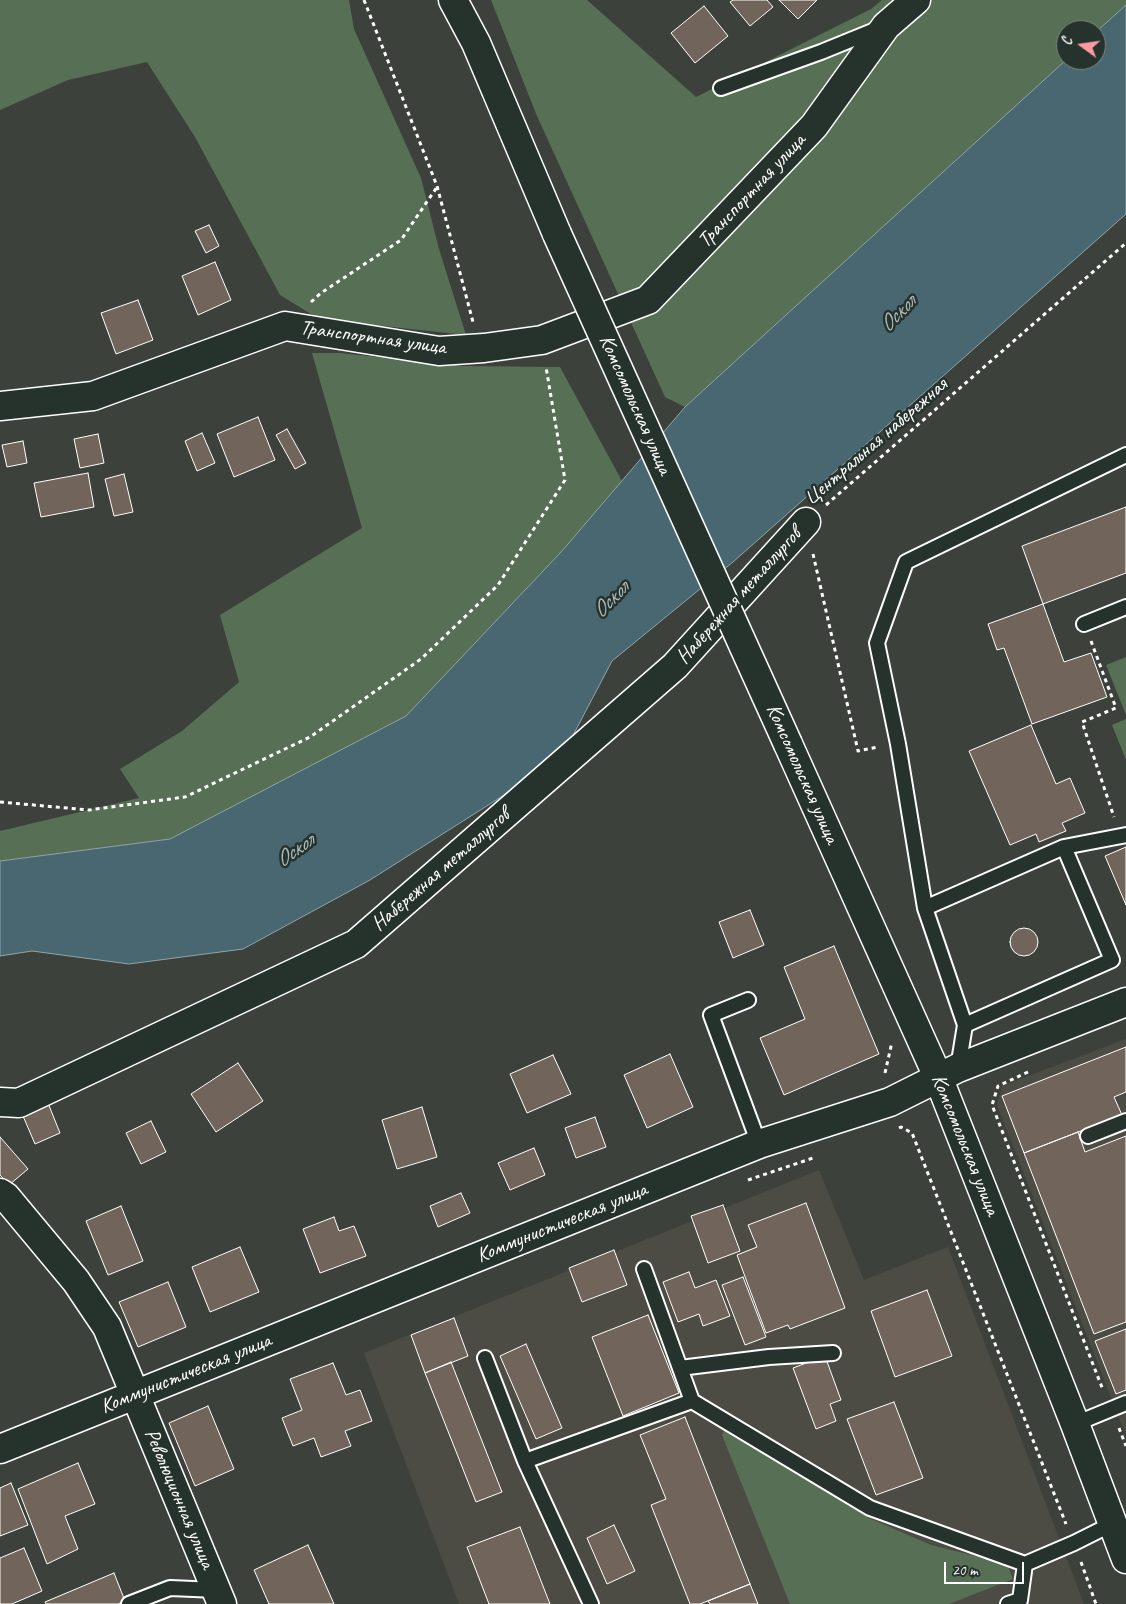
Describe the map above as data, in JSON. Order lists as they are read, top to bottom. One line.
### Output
{"streets":{"street":["Транспортная улица","Комсомольская улица","Набережная металлургов","Коммунистическая улица","Революционная улица"],"path":["Центральная набережная"]},"crossings":[["Комсомольская улица","Коммунистическая улица"],["Центральная набережная","Набережная металлургов"],["Коммунистическая улица","Революционная улица"]],"water":["Оскол"],"scale_bar":"20 m","north":"left"}
